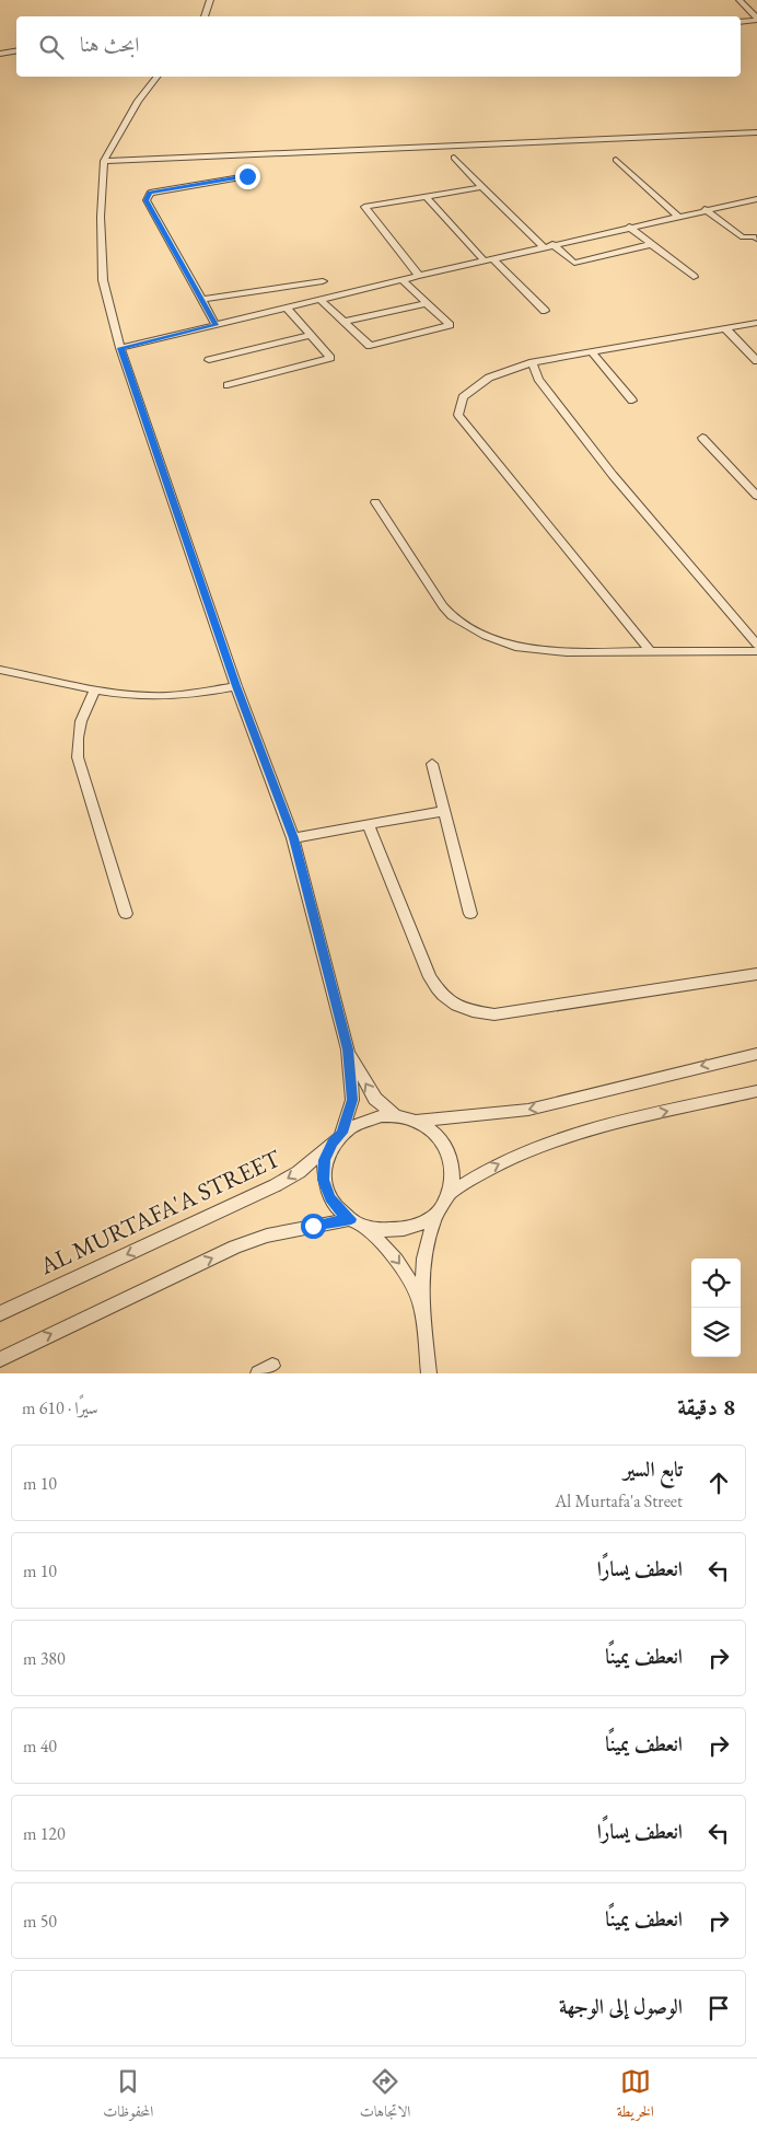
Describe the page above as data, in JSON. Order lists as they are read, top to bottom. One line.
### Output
{"streets":{"lane":["AL MURTAFA'A STREET"]},"page":{"search":"ابحث هنا","heading":["8 دقيقة","سيرًا · 610 m"],"list":[["تابع السير","Al Murtafa'a Street","10 m"],["انعطف يسارًا","10 m"],["انعطف يمينًا","380 m"],["انعطف يمينًا","40 m"],["انعطف يسارًا","120 m"],["انعطف يمينًا","50 m"],"الوصول إلى الوجهة"],"nav":["الخريطة","الاتجاهات","المحفوظات"]}}
